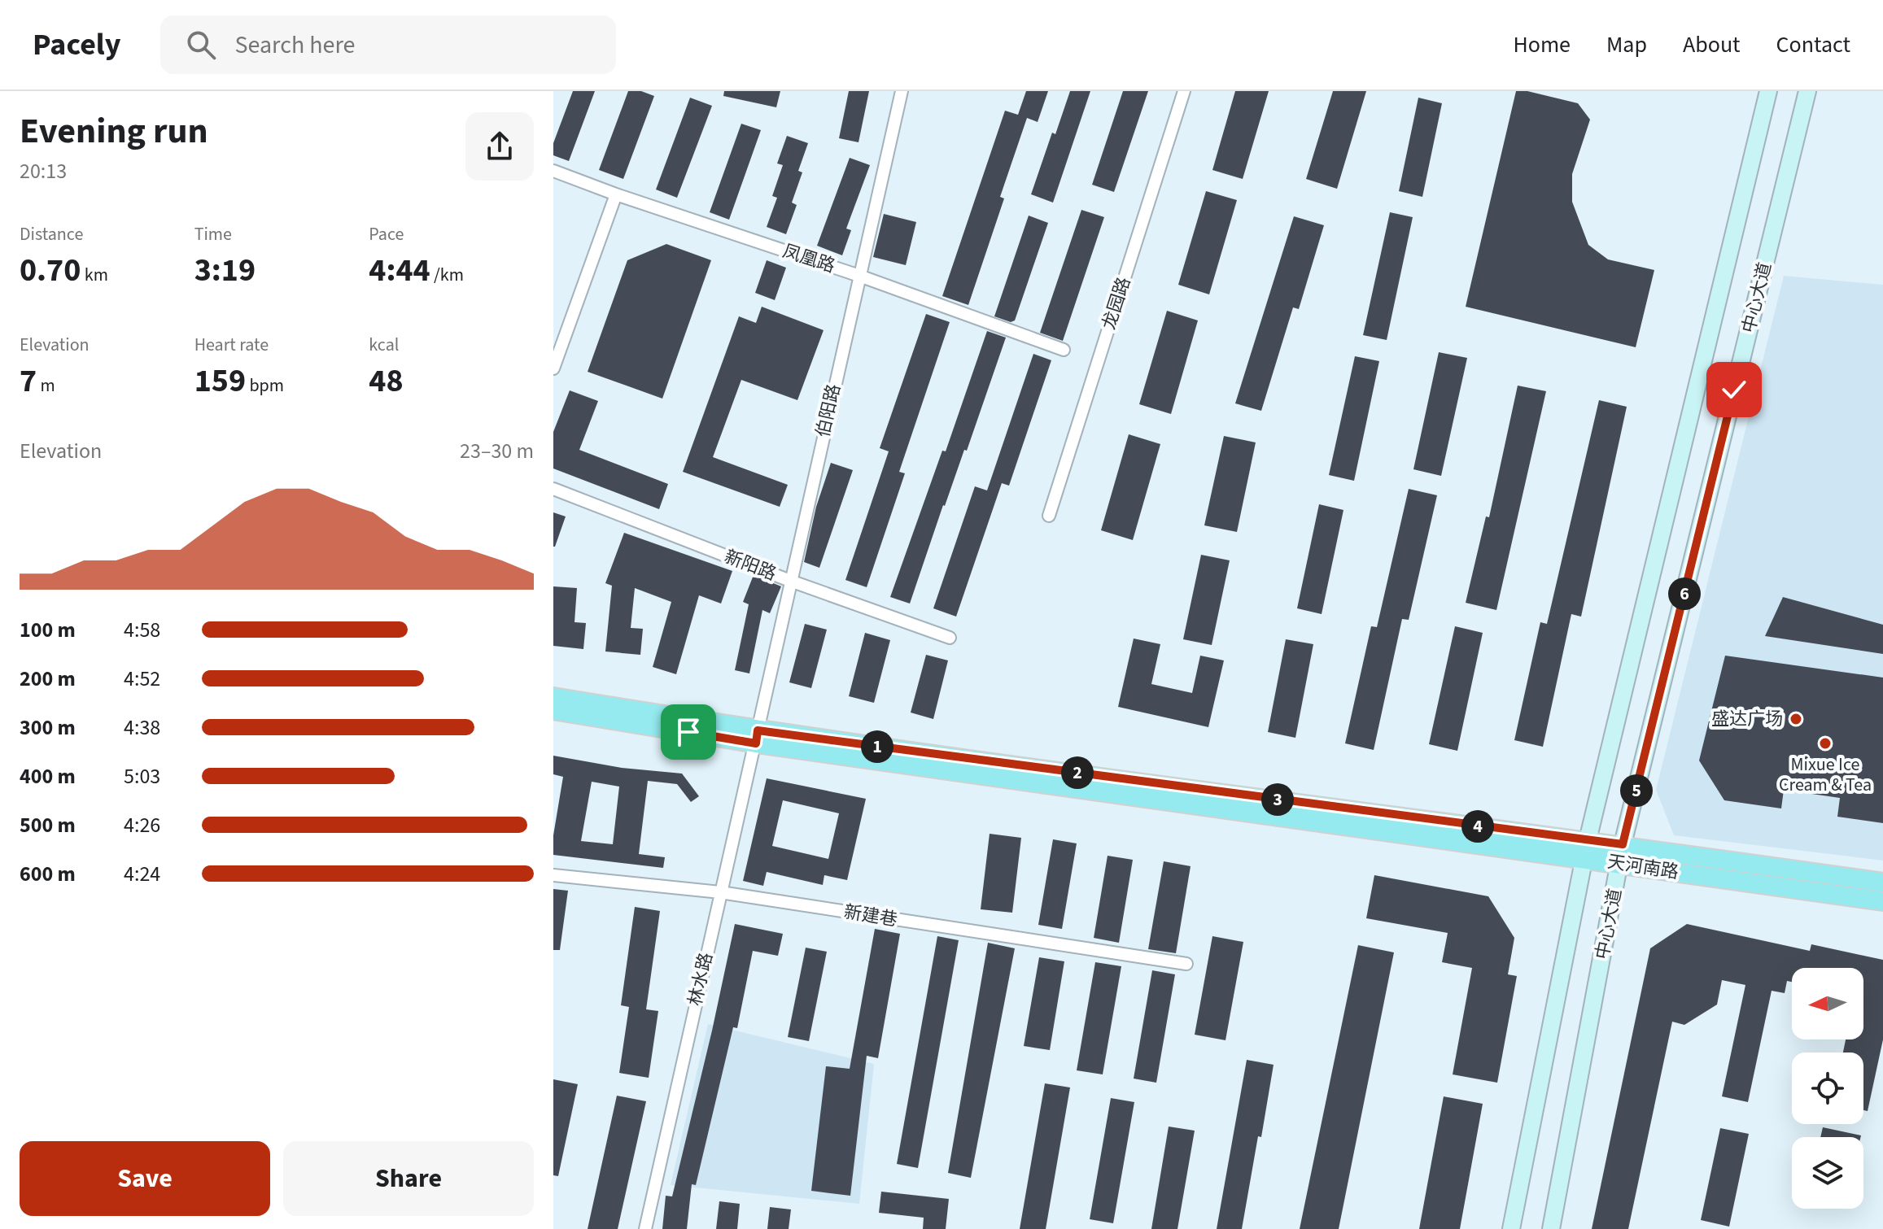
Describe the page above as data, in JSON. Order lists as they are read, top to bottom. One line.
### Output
{"streets":{"main road":["中心大道","天河南路"],"street":["凤凰路","龙园路","伯阳路","新阳路","新建巷","林水路"]},"crossings":[["凤凰路","伯阳路"],["中心大道","天河南路"],["伯阳路","新阳路"],["伯阳路","天河南路"],["伯阳路","林水路"],["天河南路","林水路"],["新建巷","林水路"]],"places":["盛达广场","Mixue Ice Cream & Tea"],"north":"left","page":{"header":"Pacely","search":"Search here","nav":["Home","Map","About","Contact"],"heading":["Evening run","20:13"],"stats":[["Distance","0.70 km"],["Time","3:19"],["Pace","4:44 /km"],["Elevation","7 m"],["Heart rate","159 bpm"],["kcal","48"]],"chart":["Elevation","23–30 m"],"pins":["6","1","2","5","3","4"],"list":[{"name":"100 m","note":"4:58"},{"name":"200 m","note":"4:52"},{"name":"300 m","note":"4:38"},{"name":"400 m","note":"5:03"},{"name":"500 m","note":"4:26"},{"name":"600 m","note":"4:24"}],"buttons":["Save","Share"]}}
